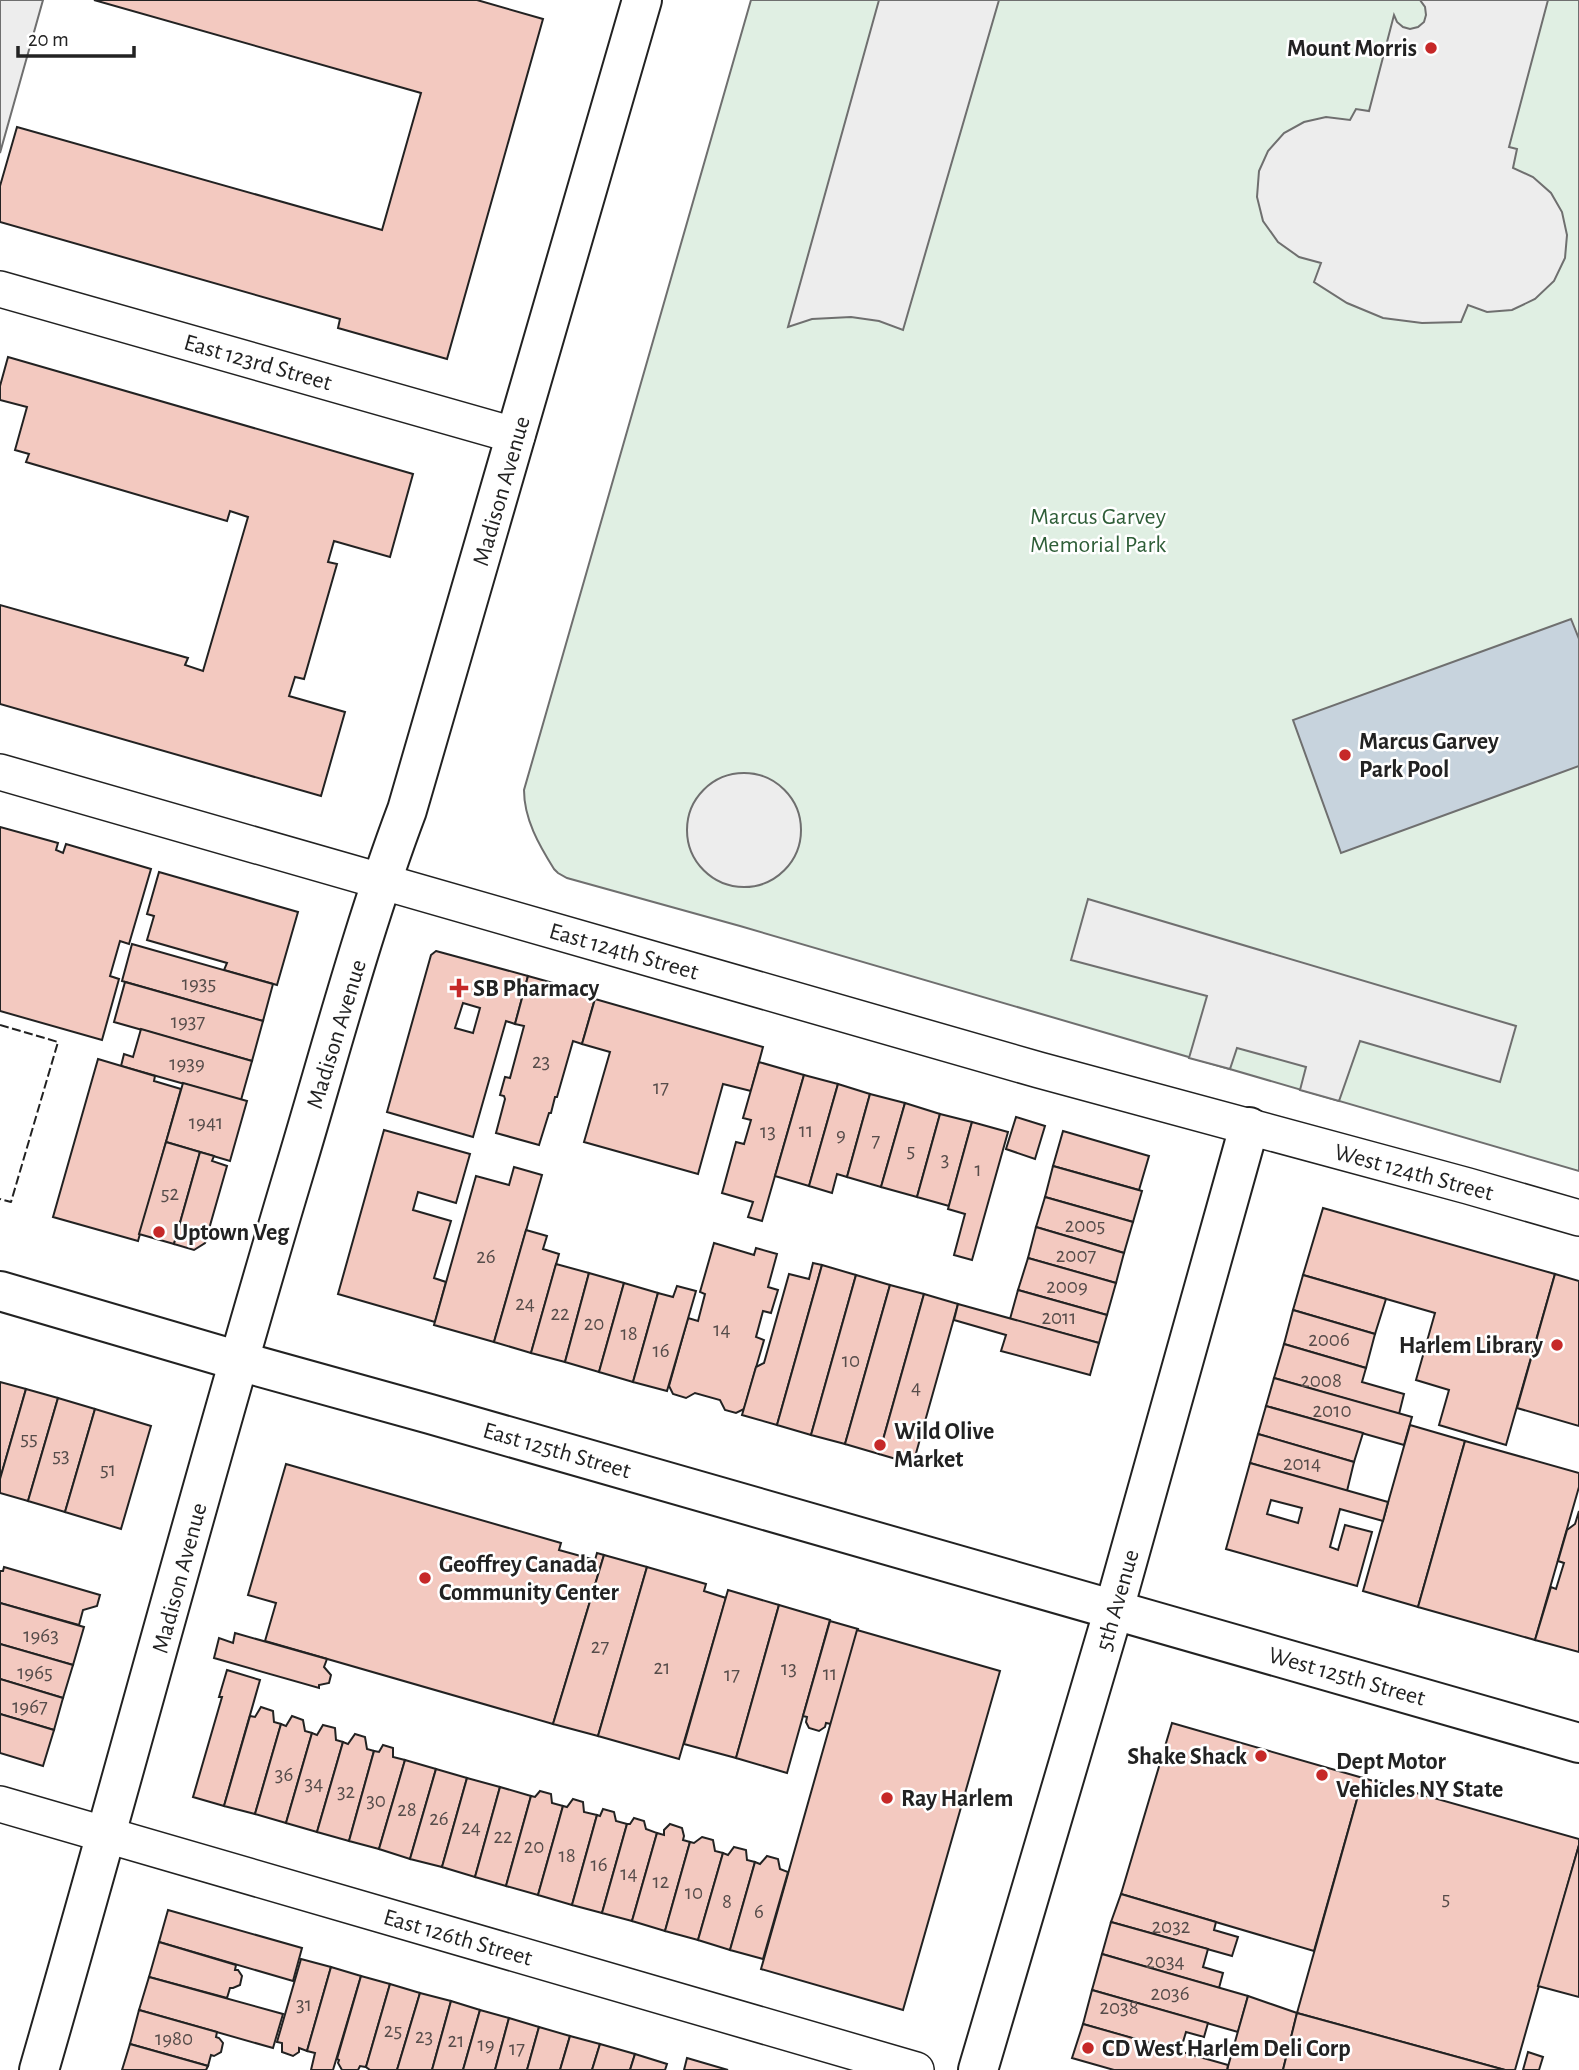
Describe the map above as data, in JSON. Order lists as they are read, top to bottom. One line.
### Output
{"streets":{"main road":["Madison Avenue","East 125th Street","5th Avenue","West 125th Street"],"street":["East 123rd Street","East 124th Street","West 124th Street","East 126th Street"]},"crossings":[["East 123rd Street","Madison Avenue"],["Madison Avenue","East 124th Street"],["Madison Avenue","East 125th Street"],["Madison Avenue","East 126th Street"],["East 124th Street","West 124th Street"],["East 124th Street","5th Avenue"],["West 124th Street","5th Avenue"],["East 125th Street","5th Avenue"],["East 125th Street","West 125th Street"],["5th Avenue","West 125th Street"]],"parks":["Marcus Garvey Memorial Park"],"places":{"other":["Mount Morris","Marcus Garvey Park Pool","Uptown Veg","Harlem Library","Wild Olive Market","Geoffrey Canada Community Center","Shake Shack","Dept Motor Vehicles NY State","Ray Harlem","CD West Harlem Deli Corp"],"health":["SB Pharmacy"]},"house_numbers":["1935","1937","23","1939","17","1941","11","13","9","7","5","3","1","52","2005","2007","26","2009","24","22","2011","20","14","18","2006","16","10","2008","4","2010","55","53","2014","51","1963","27","21","13","1965","11","17","1967","36","34","32","30","28","26","24","22","20","18","16","14","12","10","5","8","6","2032","2034","2036","31","2038","25","23","1980","21","19","17"],"scale_bar":"20 m"}
